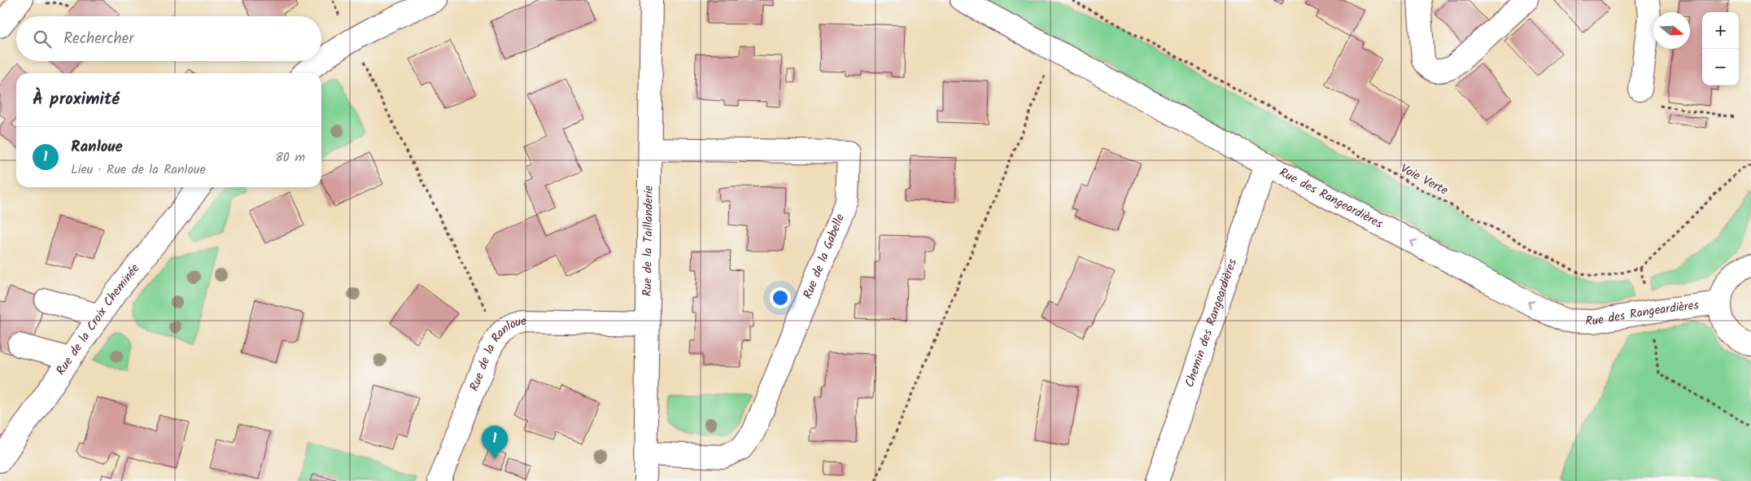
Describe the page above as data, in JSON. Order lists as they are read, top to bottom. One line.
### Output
{"streets":{"street":["Rue des Rangeardières","Rue de la Taillanderie","Rue de la Gabelle","Rue de la Croix Cheminée","Chemin des Rangeardières","Rue de la Ranloue"],"path":["Voie Verte"]},"crossings":[["Rue des Rangeardières","Chemin des Rangeardières"],["Rue de la Taillanderie","Rue de la Gabelle"],["Rue de la Taillanderie","Rue de la Ranloue"]],"one_way":["Rue des Rangeardières"],"north":"right","page":{"map_buttons":["+","−"],"search":"Rechercher","heading":"À proximité","list":[{"mark":"1","name":"Ranloue","note":"Lieu · Rue de la Ranloue","value":"80 m"}],"pins":"1"}}
